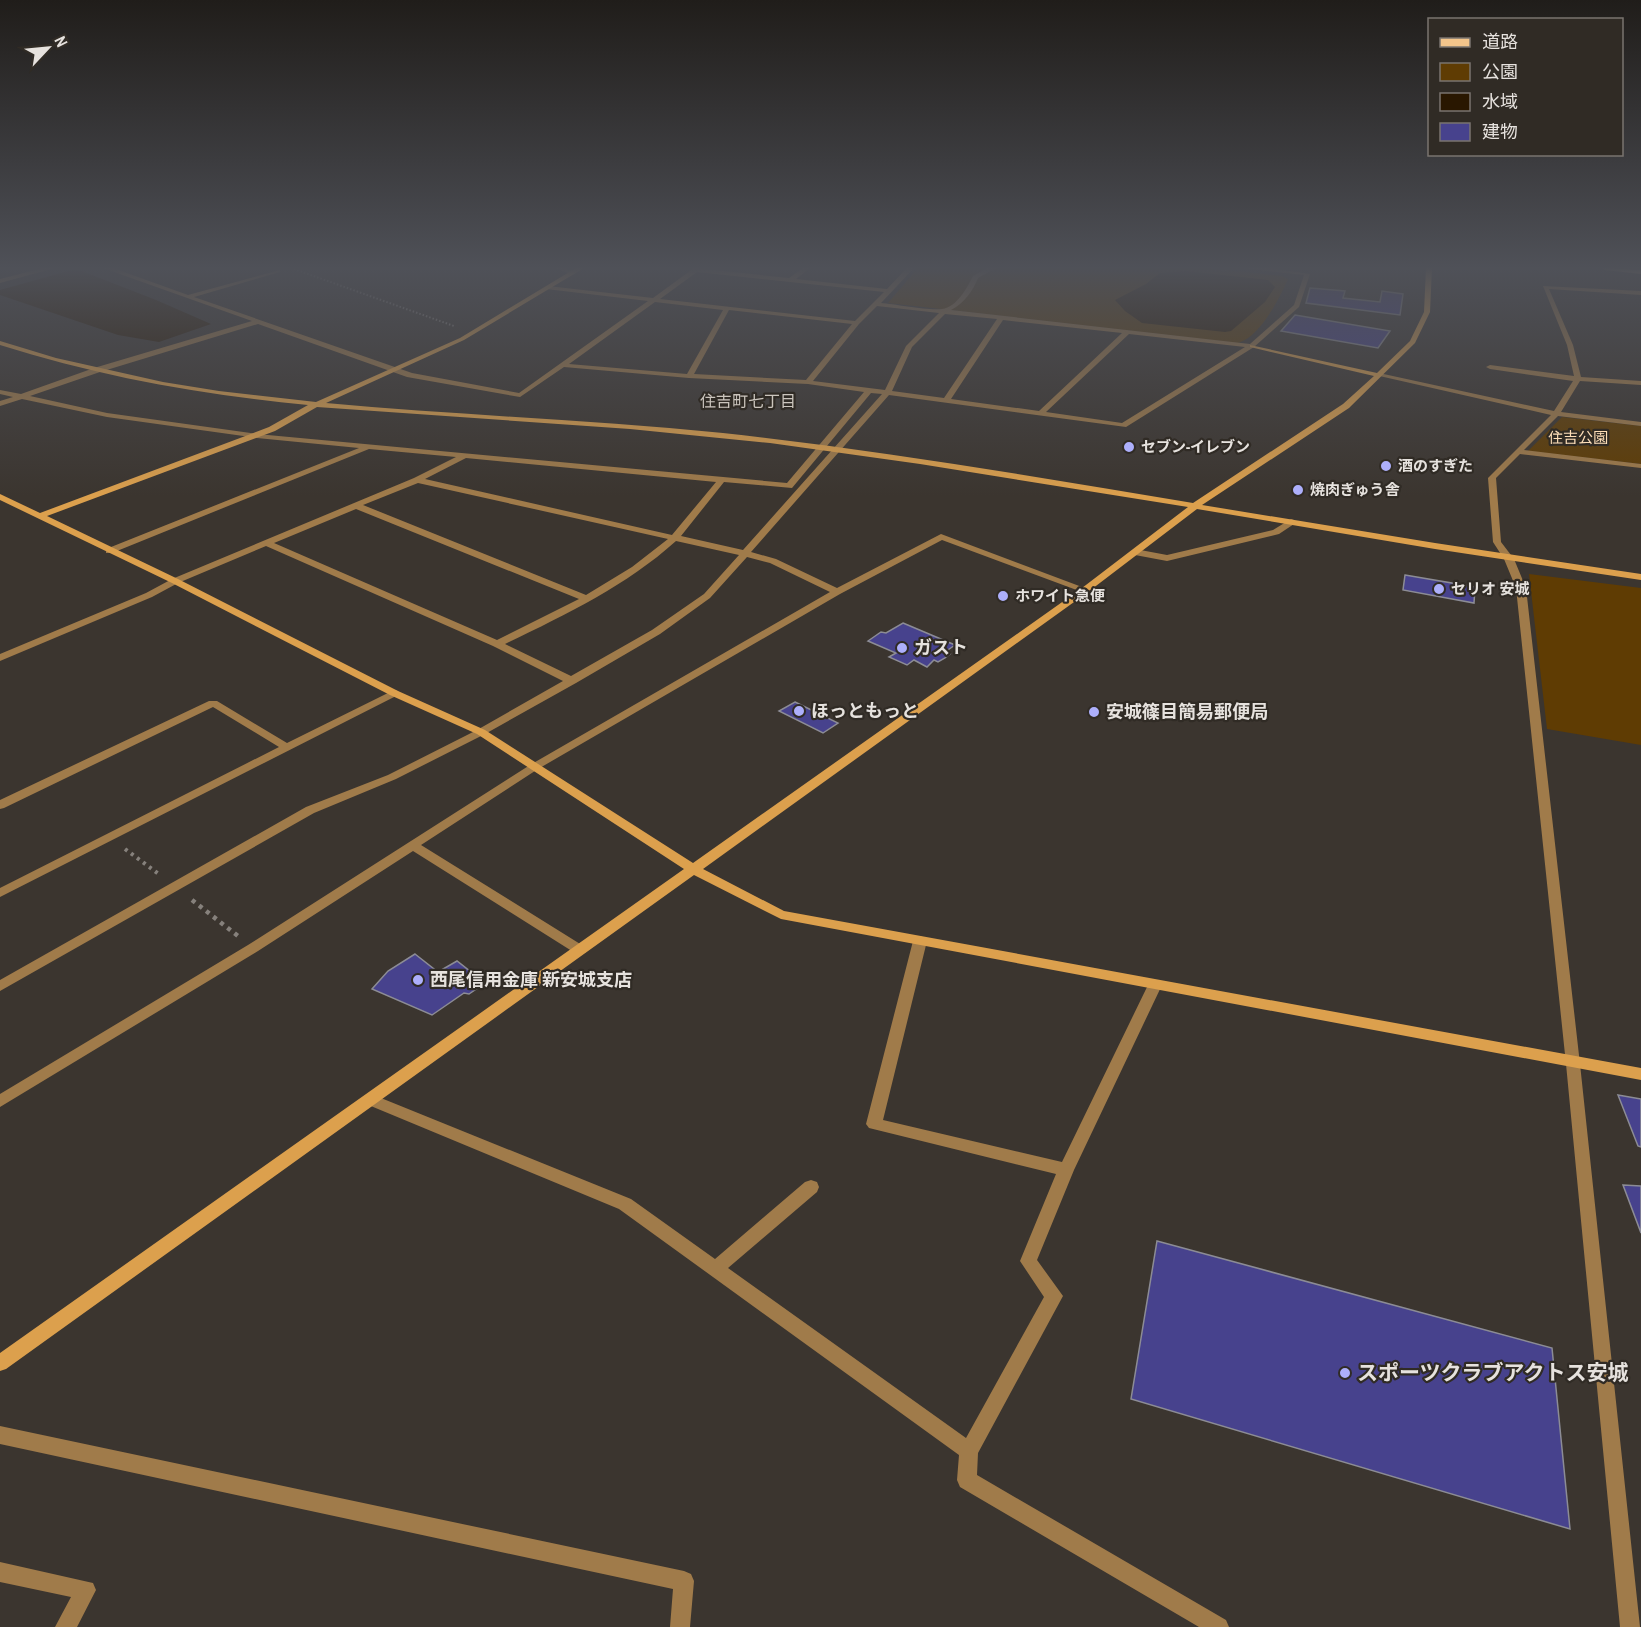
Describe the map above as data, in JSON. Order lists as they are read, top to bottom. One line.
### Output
{"districts":["住吉町七丁目"],"parks":["住吉公園"],"places":["セブン-イレブン","酒のすぎた","焼肉ぎゅう舎","セリオ 安城","ホワイト急便","ガスト","ほっともっと","安城篠目簡易郵便局","西尾信用金庫 新安城支店","スポーツクラブアクトス安城"],"legend":["道路","公園","水域","建物"],"north":"top right"}
